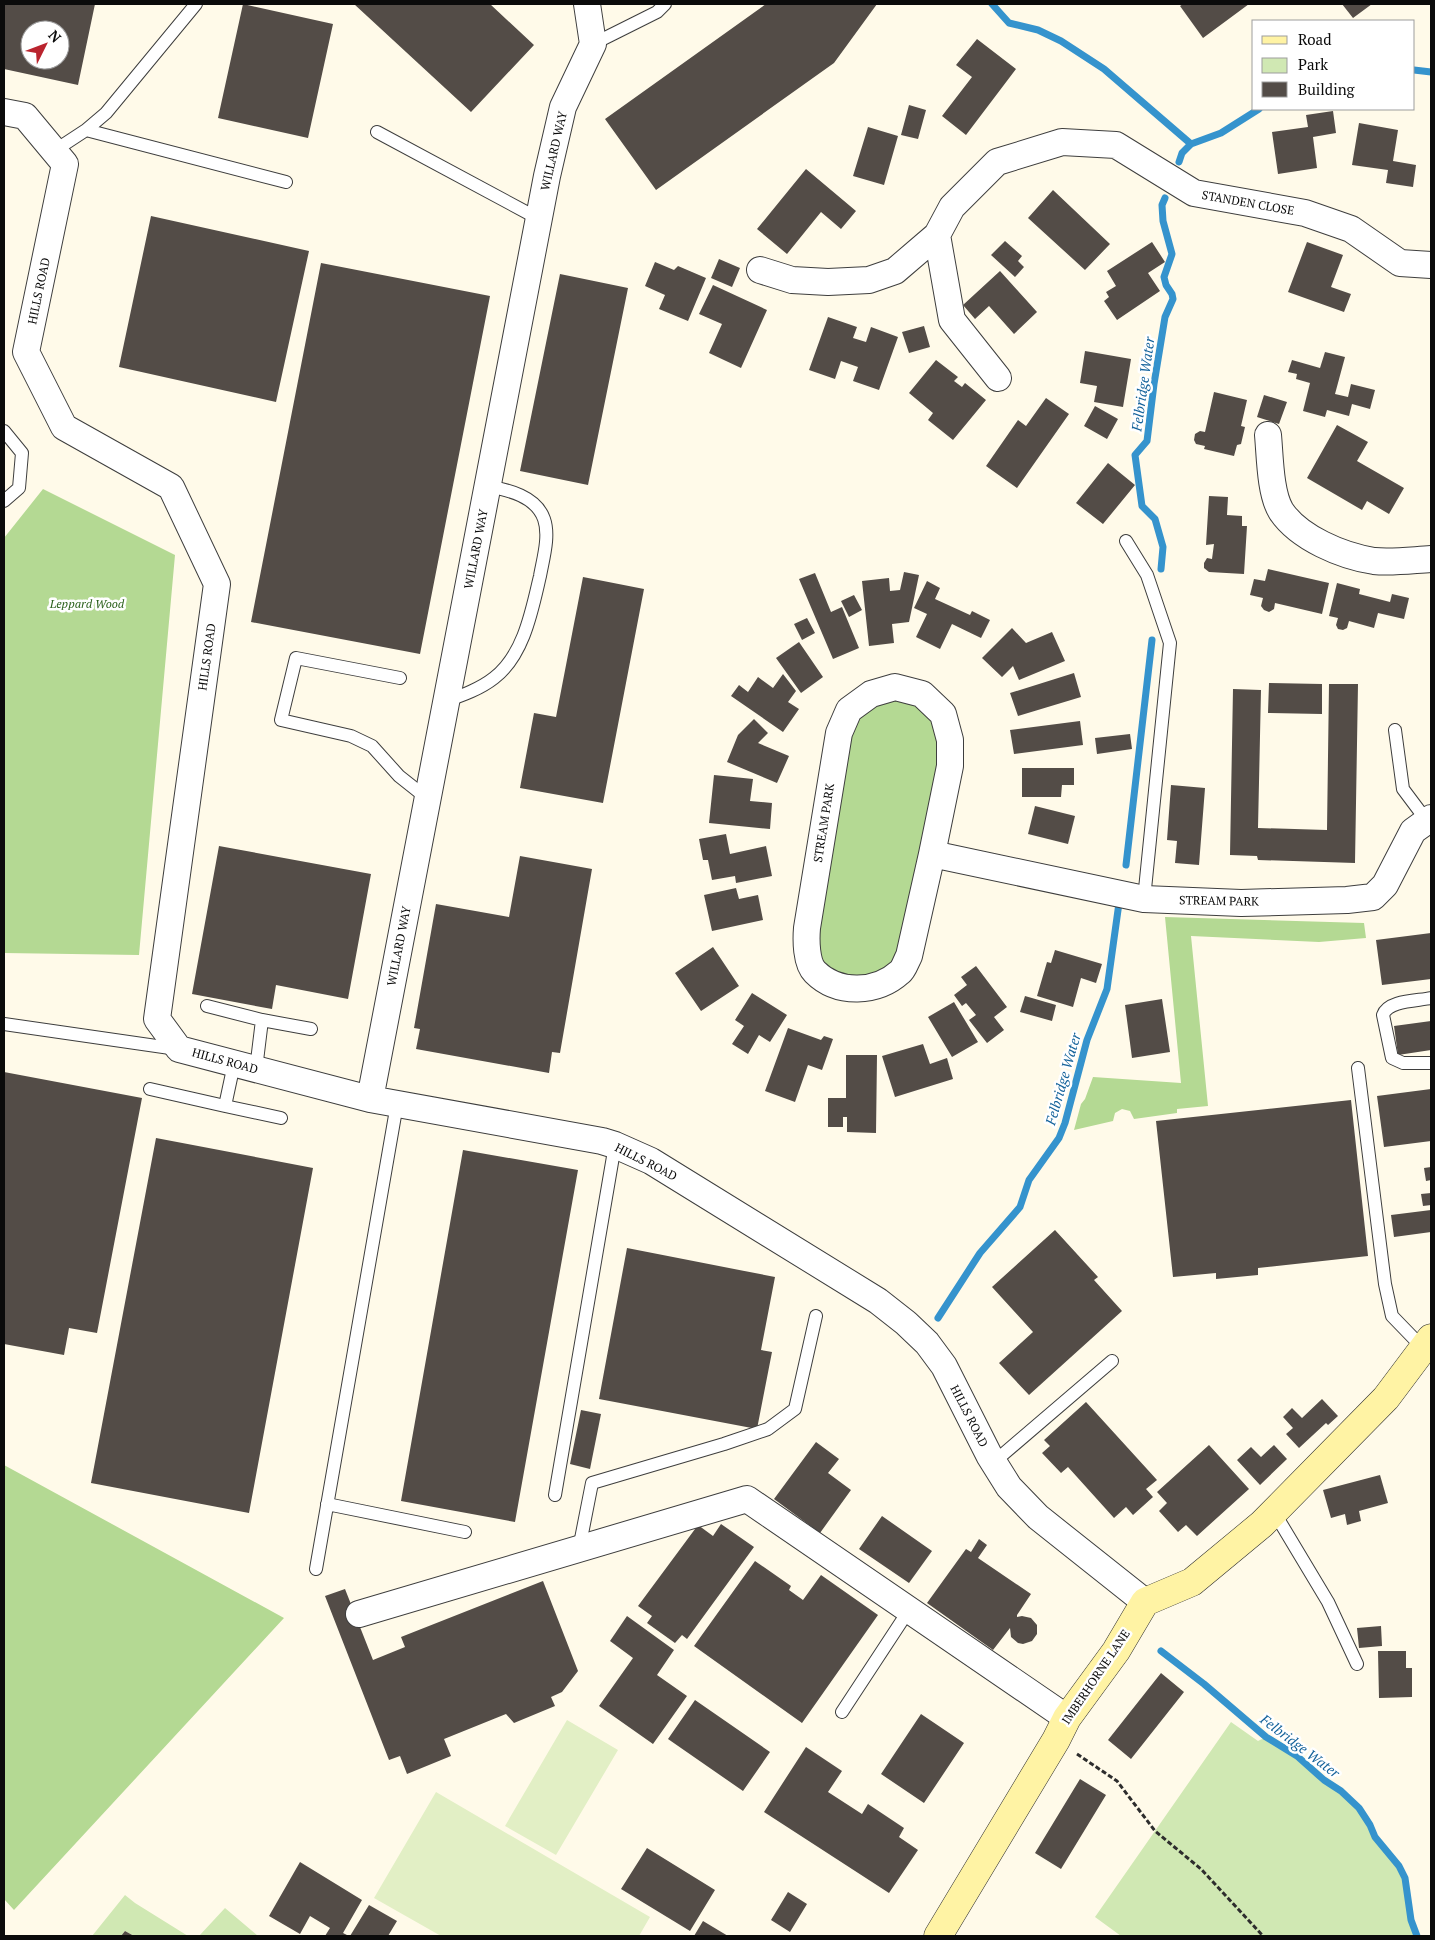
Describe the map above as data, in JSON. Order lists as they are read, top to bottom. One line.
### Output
{"streets":{"street":["WILLARD WAY","STANDEN CLOSE","HILLS ROAD","STREAM PARK","IMBERHORNE LANE"]},"crossings":[["WILLARD WAY","HILLS ROAD"],["HILLS ROAD","IMBERHORNE LANE"]],"water":["Felbridge Water"],"parks":["Leppard Wood"],"legend":["Road","Park","Building"],"north":"top right"}
